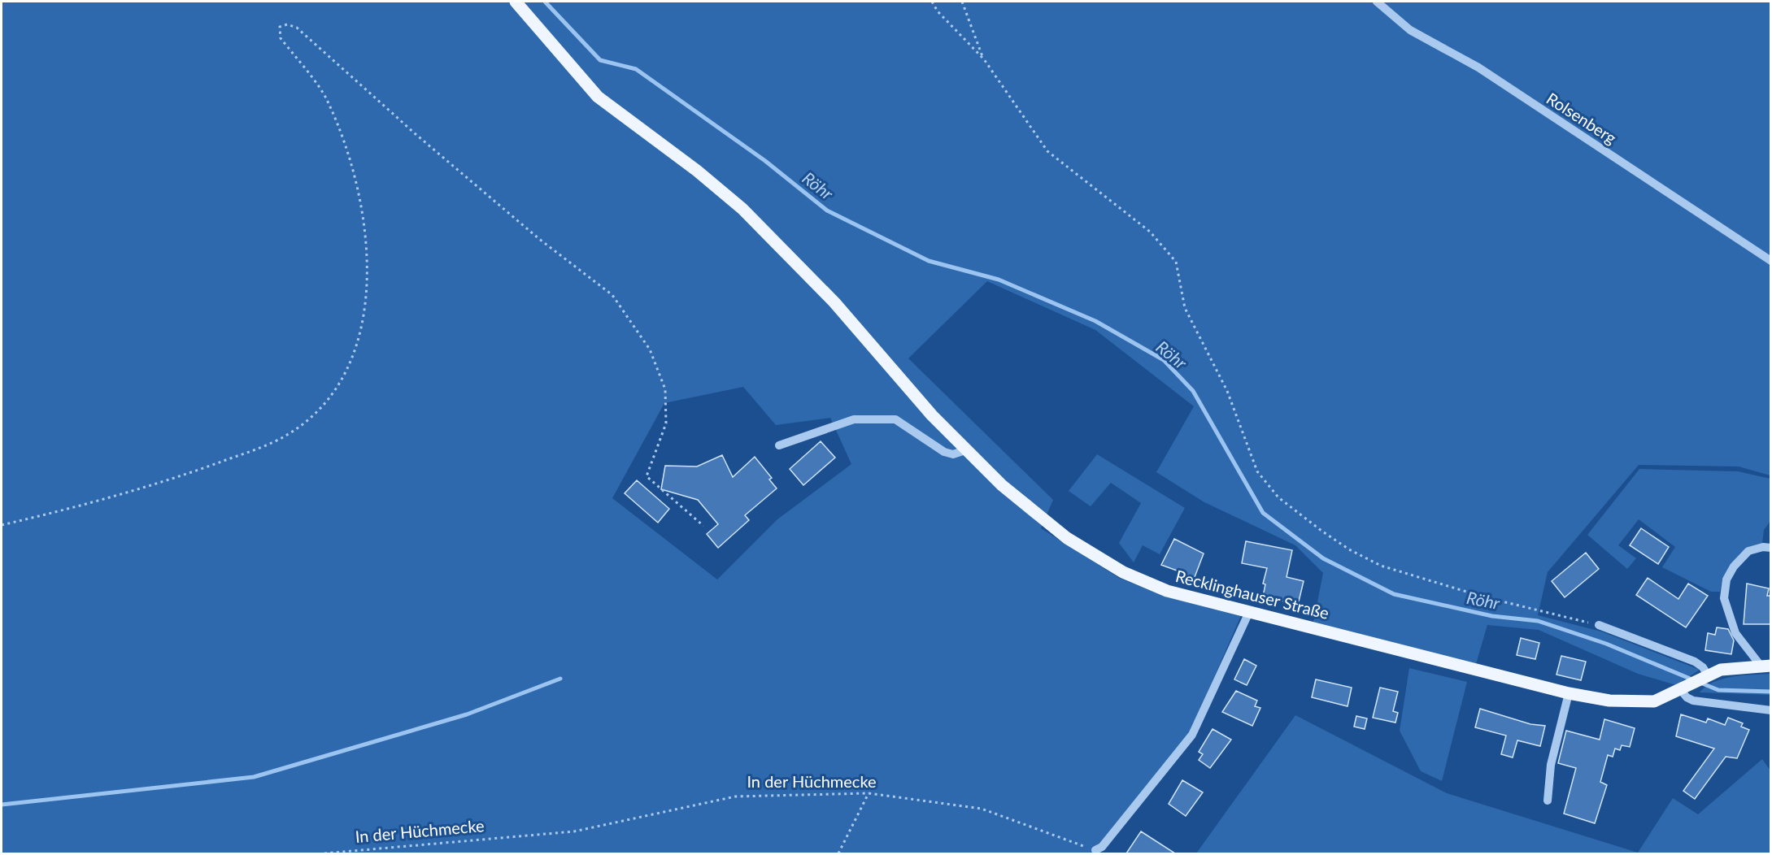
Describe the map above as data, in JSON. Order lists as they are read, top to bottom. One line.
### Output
{"streets":{"main road":["Recklinghauser Straße"],"street":["Rolsenberg"],"path":["In der Hüchmecke"]},"water":["Röhr"]}
